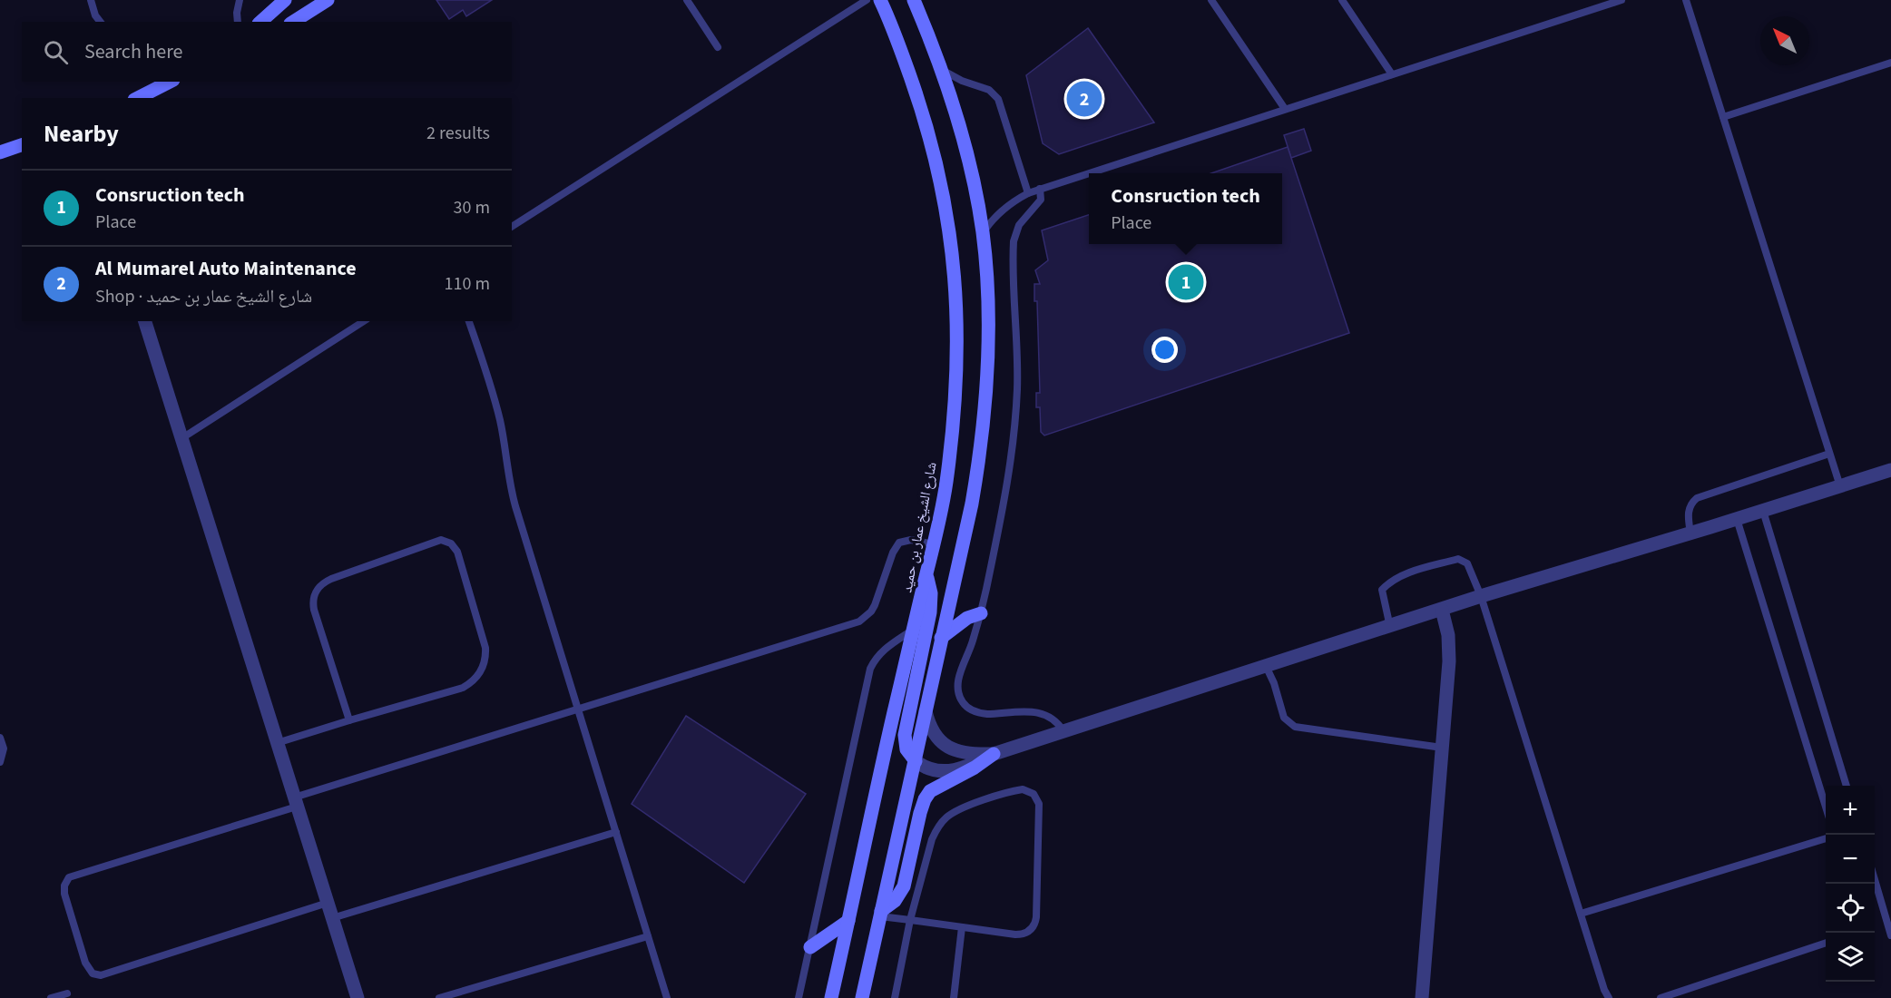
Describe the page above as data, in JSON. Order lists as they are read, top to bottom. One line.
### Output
{"streets":{"street":["شارع الشيخ عمار بن حميد"]},"north":"top left","page":{"search":"Search here","pins":["2","1"],"heading":["Nearby","2 results"],"list":[{"mark":"1","name":"Consruction tech","note":"Place","value":"30 m"},{"mark":"2","name":"Al Mumarel Auto Maintenance","note":"Shop · شارع الشيخ عمار بن حميد","value":"110 m"}],"popup":["Consruction tech","Place"],"map_buttons":["+","−"]}}
